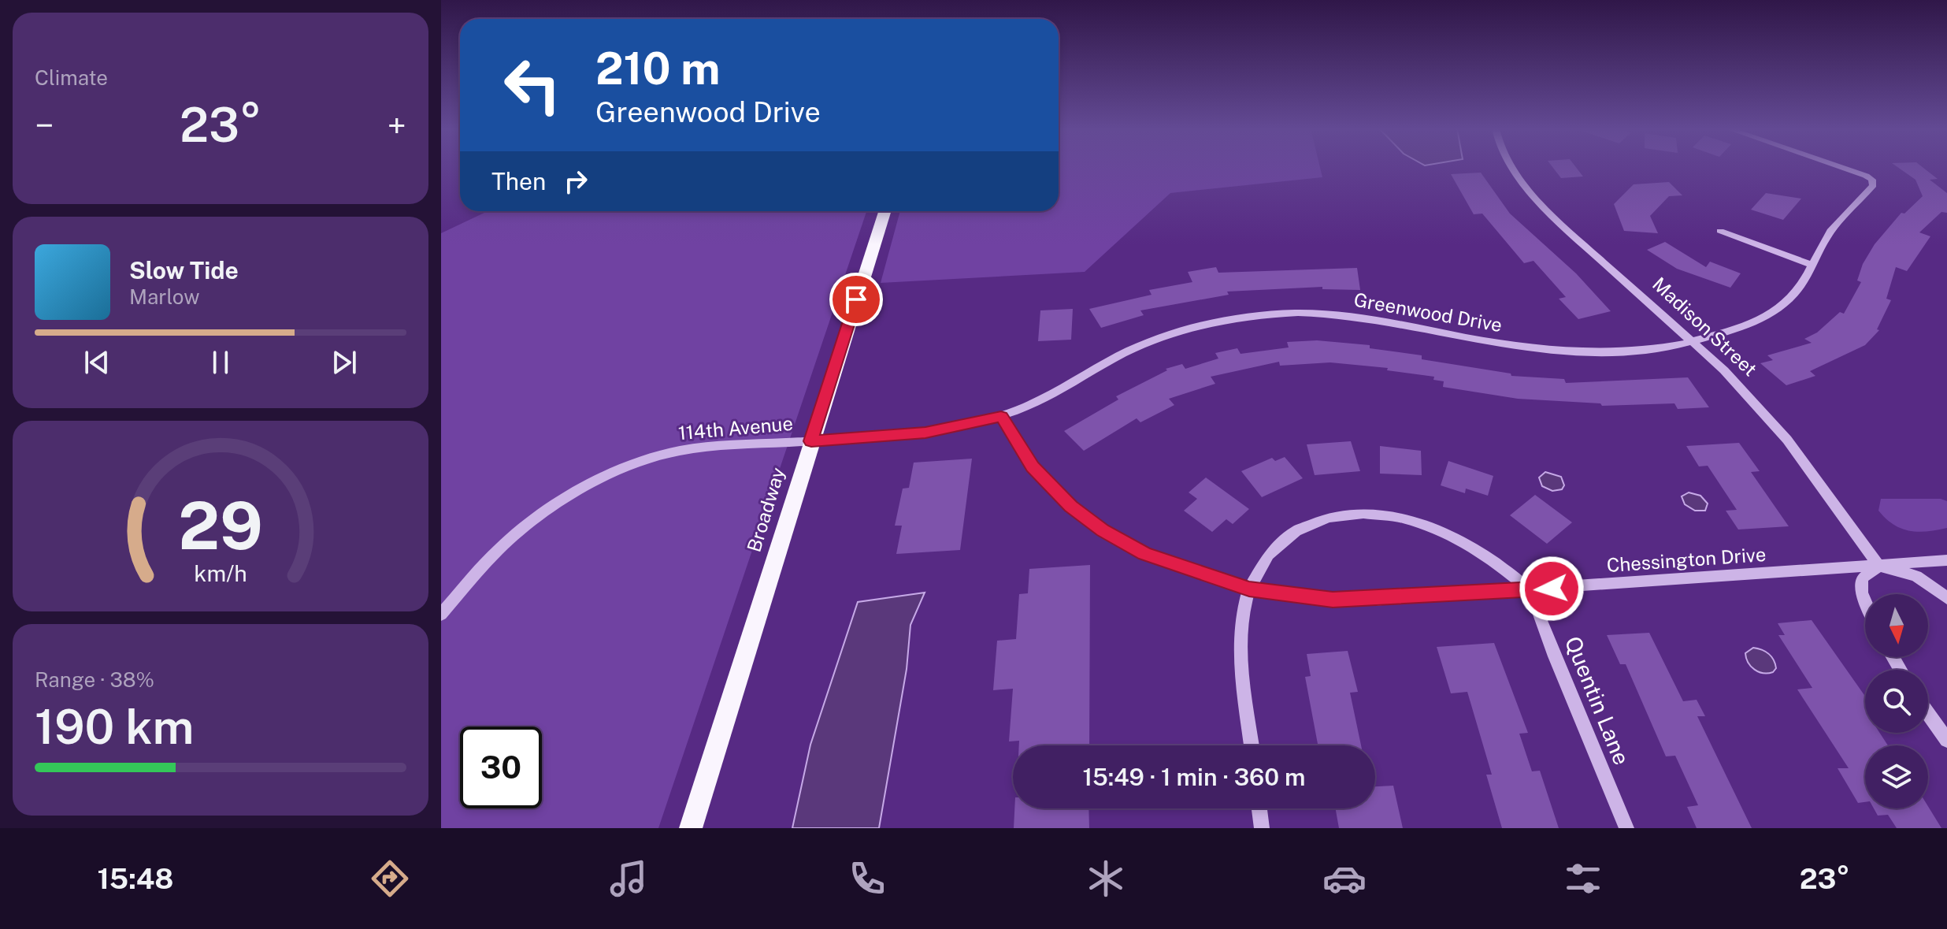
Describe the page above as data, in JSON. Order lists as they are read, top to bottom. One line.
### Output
{"streets":{"main road":["Broadway"],"street":["Greenwood Drive","Madison Street","114th Avenue","Chessington Drive","Quentin Lane"]},"crossings":[["Greenwood Drive","Madison Street"],["Greenwood Drive","114th Avenue"],["Greenwood Drive","Broadway"],["Greenwood Drive","Chessington Drive"],["Madison Street","Chessington Drive"],["114th Avenue","Broadway"],["Chessington Drive","Quentin Lane"]],"north":"bottom","page":{"tile":["Climate",["Range · 38%","190 km"]],"turn":["210 m","Greenwood Drive"],"heat":["−","23°","+"],"then":"Then","song":["Slow Tide","Marlow"],"limit":"30","trip":"15:49 · 1 min · 360 m","tabs":["15:48","23°"],"gauge":["29","km/h"]}}
